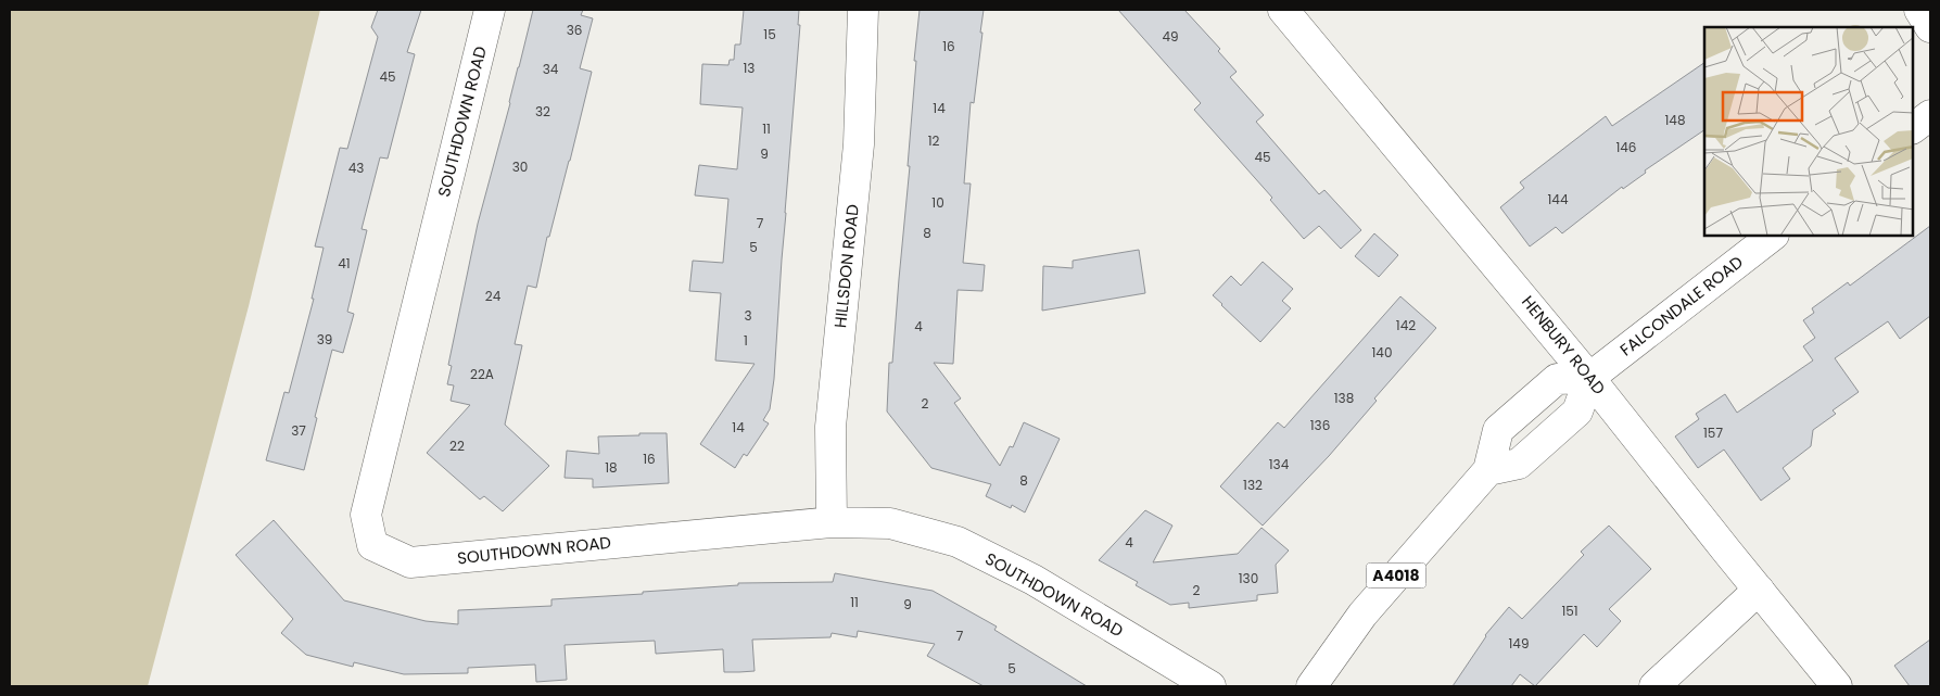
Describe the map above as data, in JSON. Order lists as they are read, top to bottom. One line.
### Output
{"streets":{"street":["SOUTHDOWN ROAD","HILLSDON ROAD","FALCONDALE ROAD","HENBURY ROAD","A4018"]},"crossings":[["SOUTHDOWN ROAD","HILLSDON ROAD"],["FALCONDALE ROAD","HENBURY ROAD"],["FALCONDALE ROAD","A4018"],["HENBURY ROAD","A4018"]],"house_numbers":["36","15","49","16","13","34","45","14","32","148","11","12","146","9","45","30","43","144","10","7","8","5","41","24","3","142","4","39","1","140","22A","138","2","136","14","37","157","22","16","134","18","8","132","4","130","2","11","9","151","7","149","5"]}
